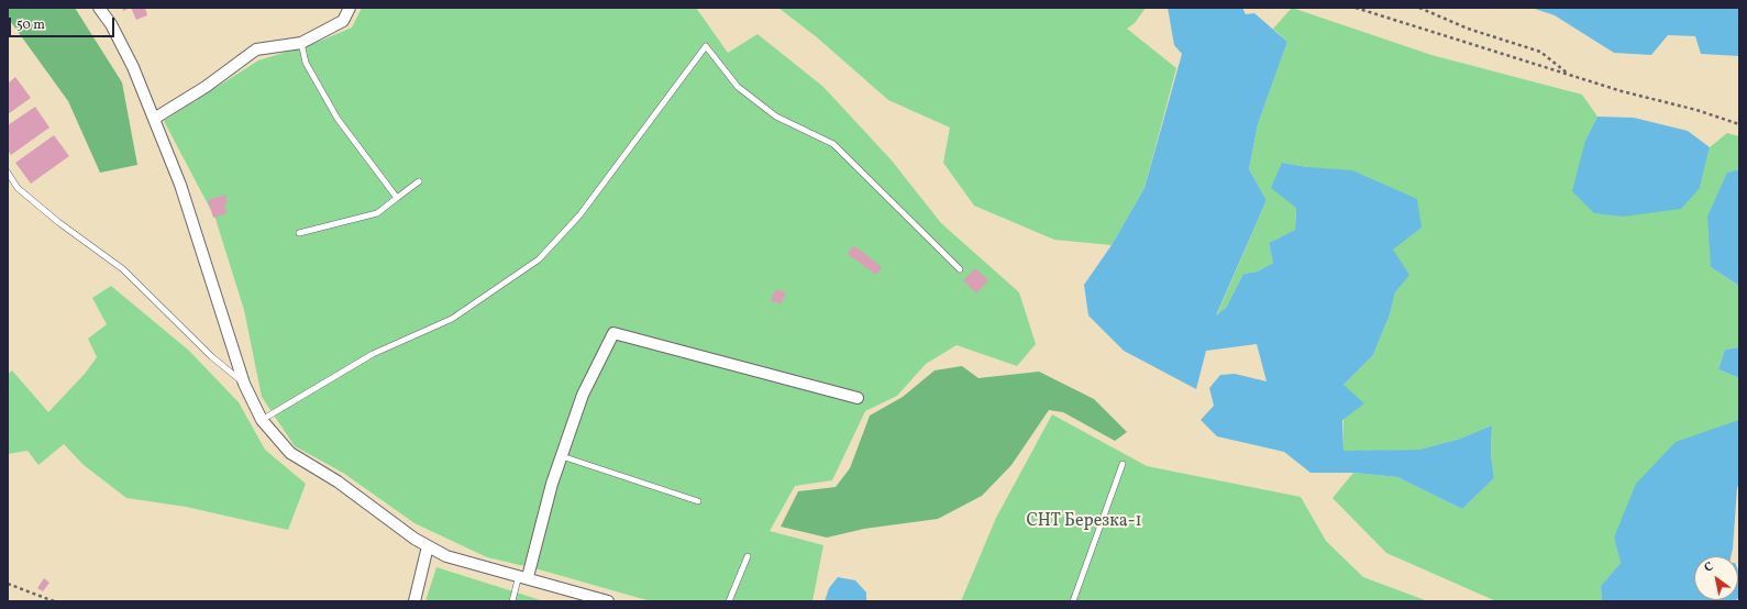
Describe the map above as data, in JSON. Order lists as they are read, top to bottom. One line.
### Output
{"parks":["СНТ Березка-1"],"scale_bar":"50 m","north":"top left"}
